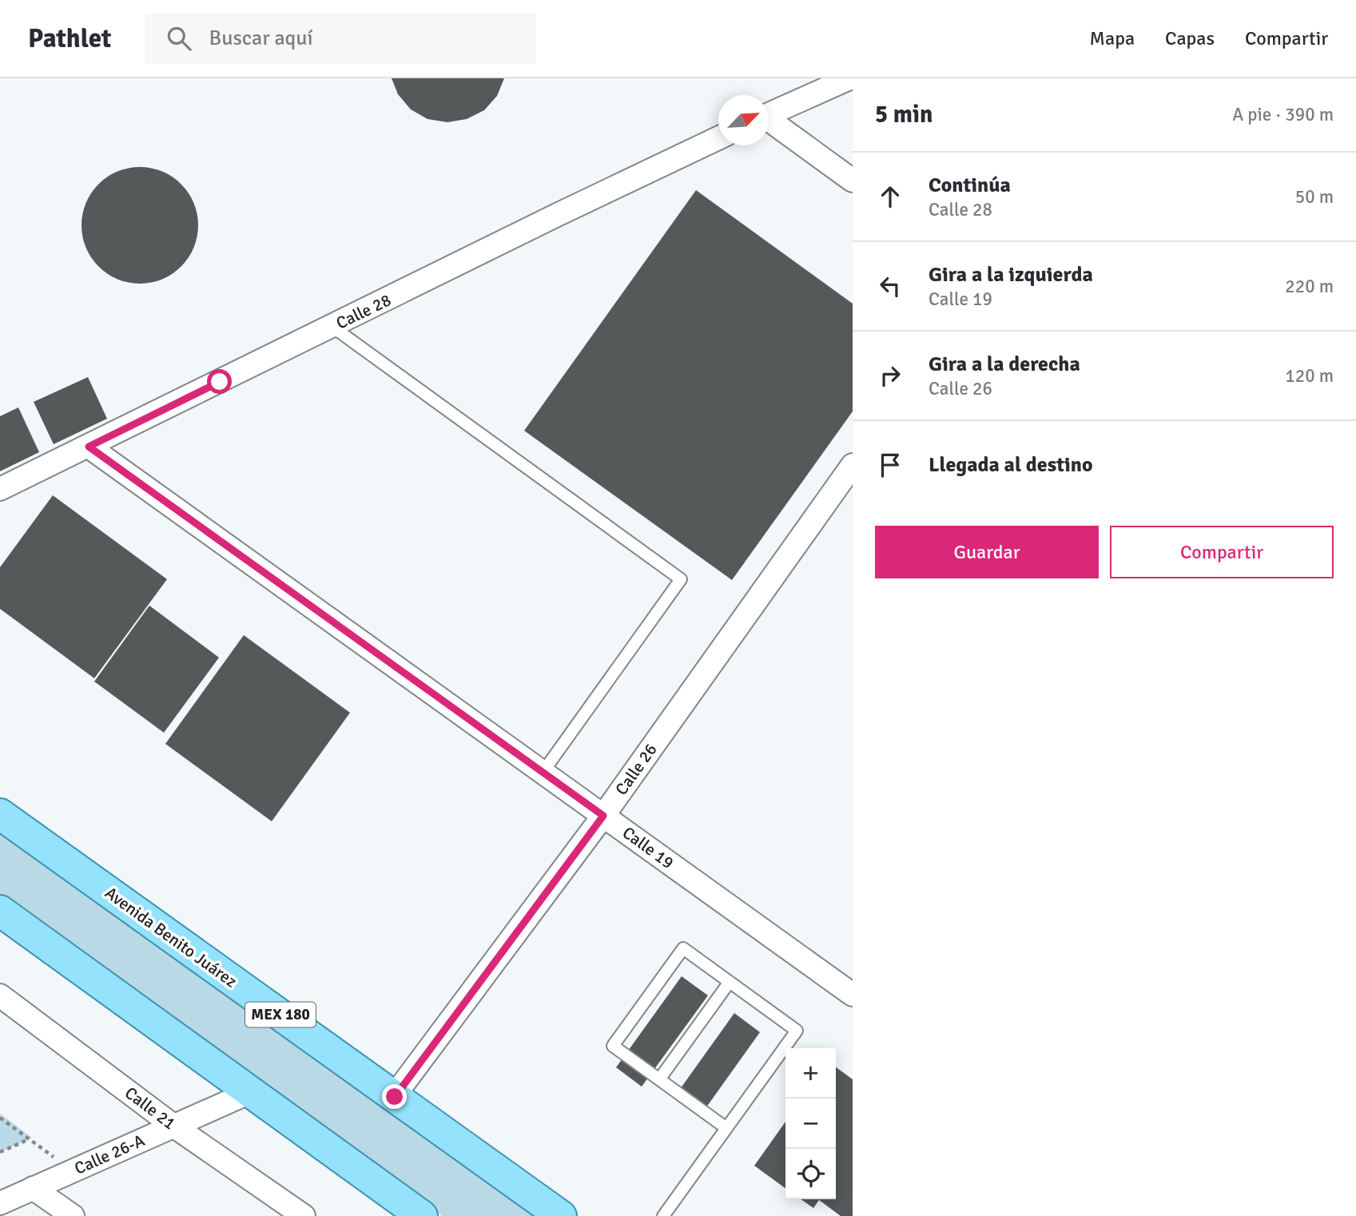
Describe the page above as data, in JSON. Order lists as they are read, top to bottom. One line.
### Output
{"streets":{"main road":["Avenida Benito Juárez","MEX 180"],"street":["Calle 28","Calle 26","Calle 19","Calle 21","Calle 26-A"]},"crossings":[["Calle 28","Calle 19"],["Calle 26","Calle 19"],["Calle 26","Avenida Benito Juárez"],["Calle 21","Calle 26-A"]],"north":"top right","page":{"header":"Pathlet","search":"Buscar aquí","nav":["Mapa","Capas","Compartir"],"heading":["5 min","A pie · 390 m"],"list":[["Continúa","Calle 28","50 m"],["Gira a la izquierda","Calle 19","220 m"],["Gira a la derecha","Calle 26","120 m"],"Llegada al destino"],"buttons":["Guardar","Compartir"],"map_buttons":["+","−"]}}
